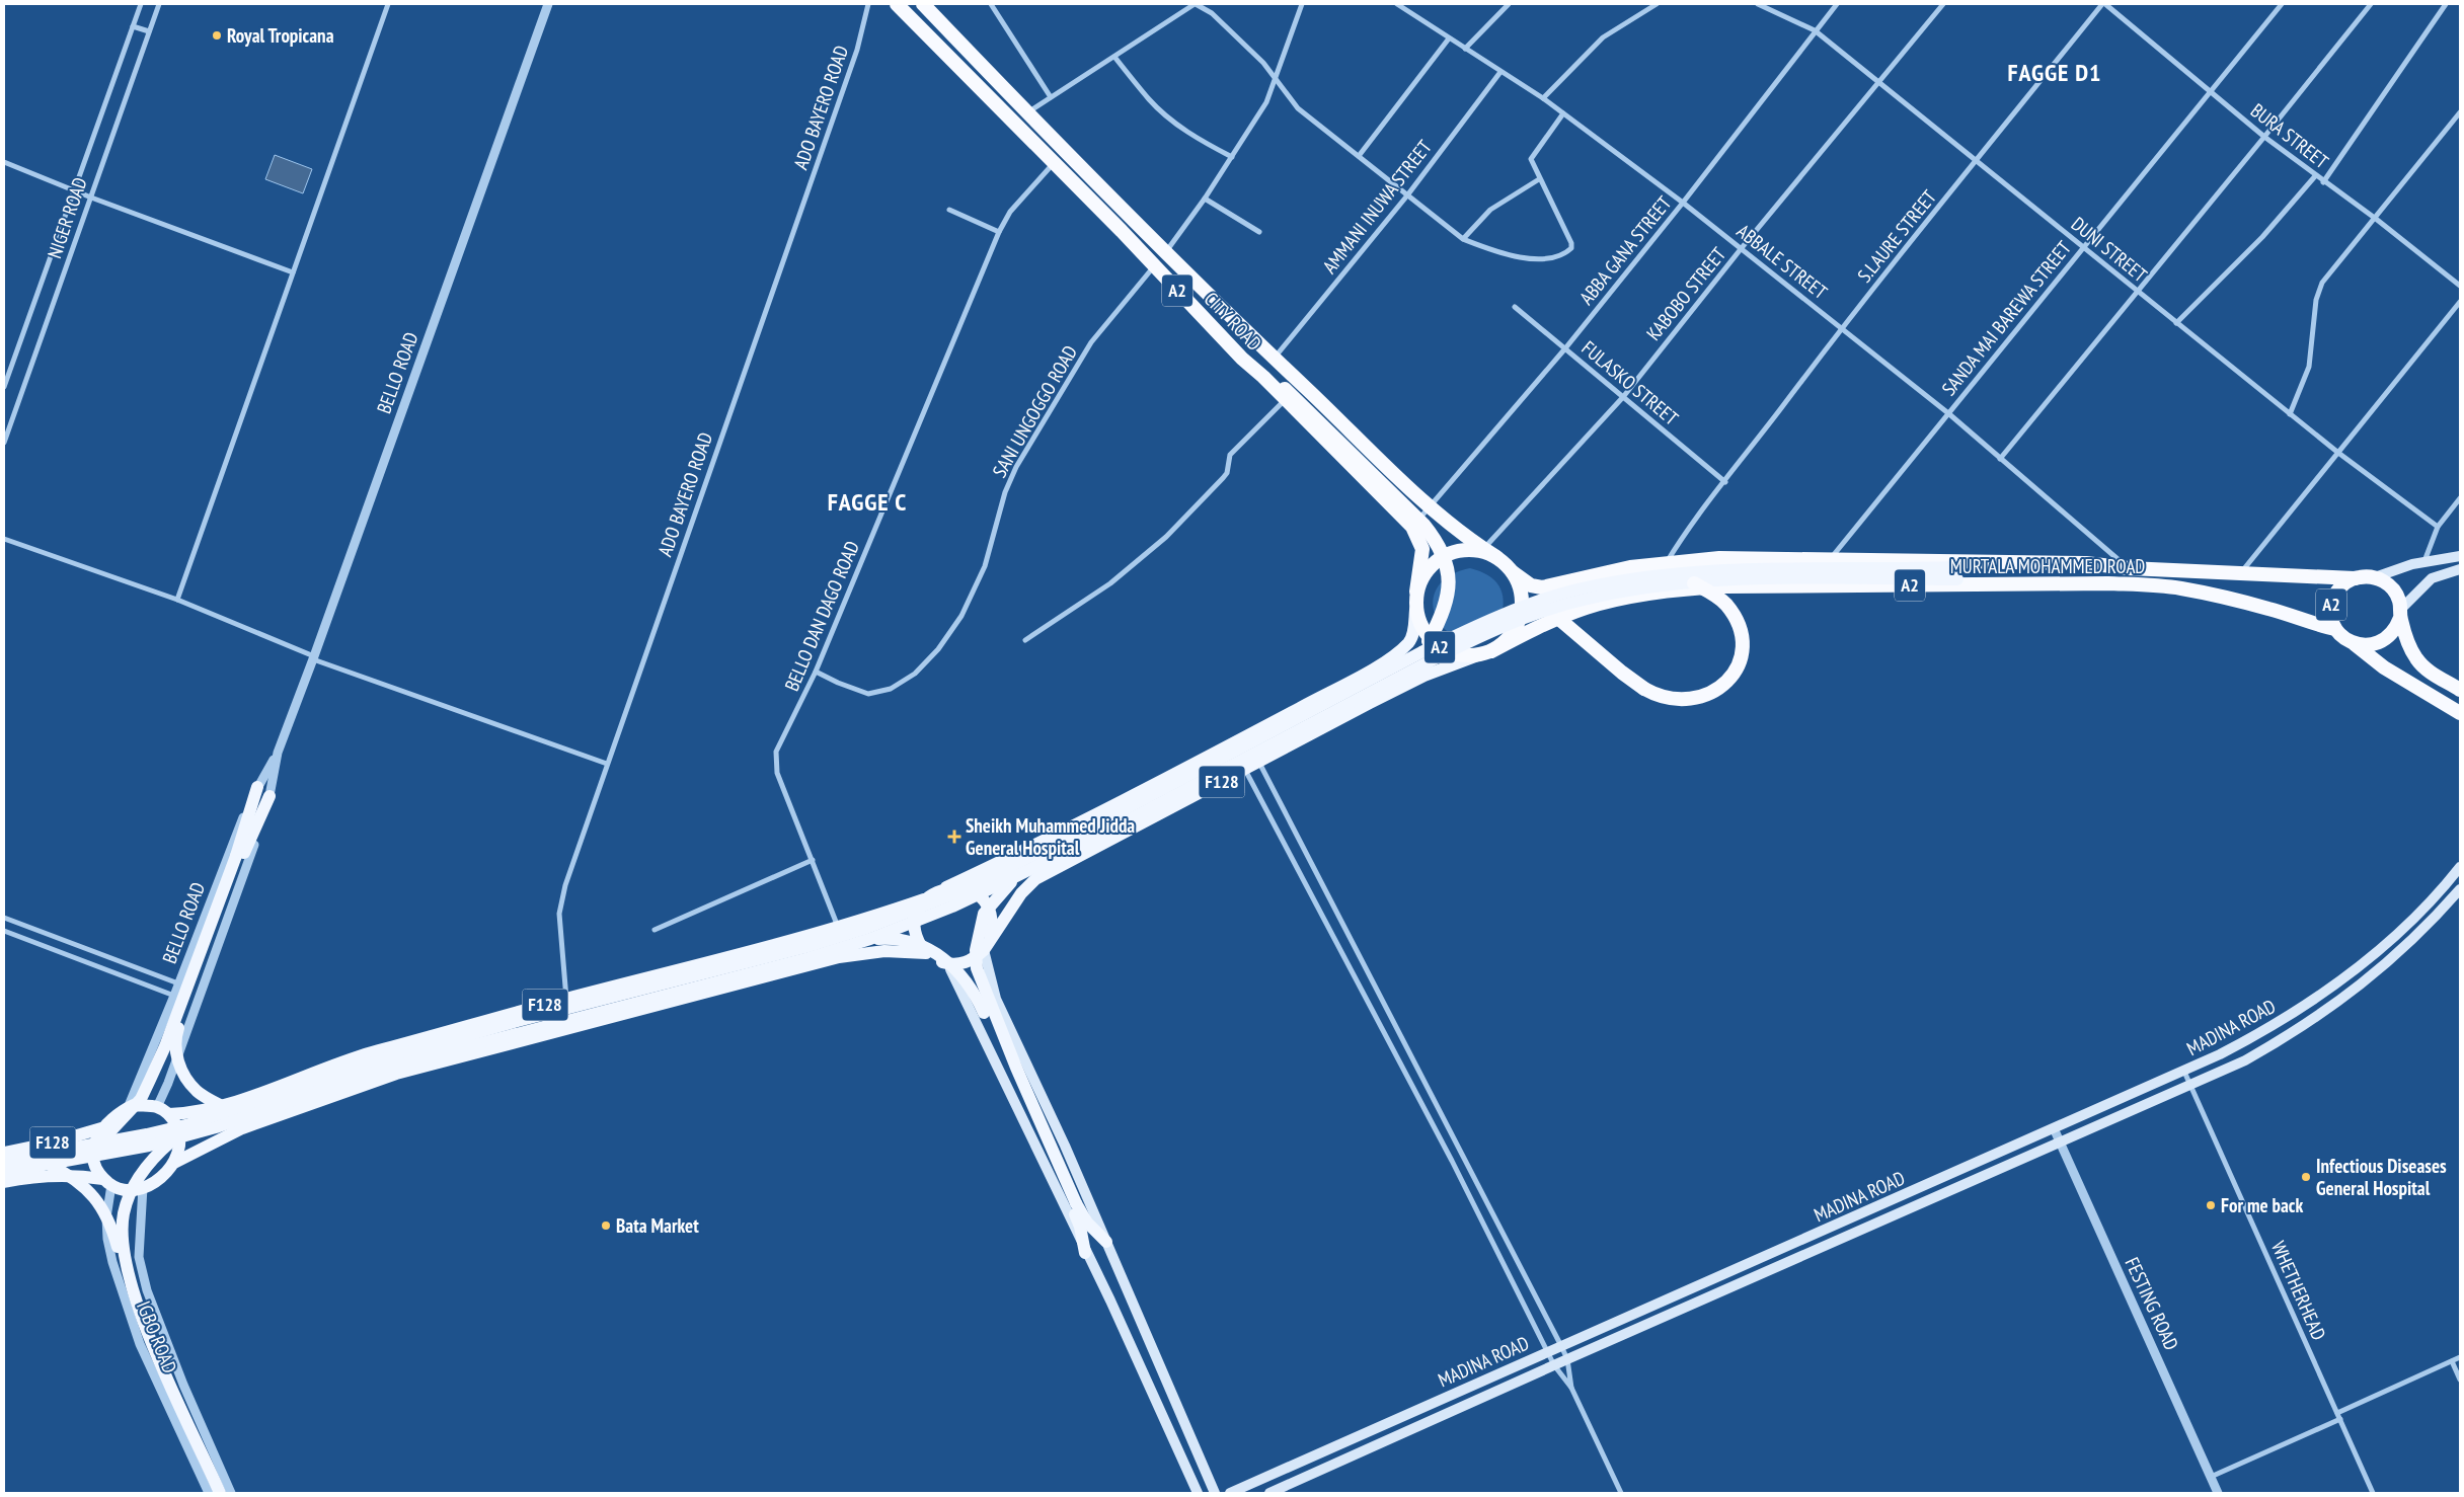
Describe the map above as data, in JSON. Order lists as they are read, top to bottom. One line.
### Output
{"streets":{"highway":["A2","CITY ROAD","MURTALA MOHAMMED ROAD"],"main road":["F128","MADINA ROAD"],"street":["ADO BAYERO ROAD","BURA STREET","AMMANI INUWA STREET","NIGER ROAD","S.LAURE STREET","DUNI STREET","ABBA GANA STREET","ABBALE STREET","KABOBO STREET","SANDA MAI BAREWA STREET","BELLO ROAD","FULASKO STREET","SANI UNGOGGO ROAD","BELLO DAN DAGO ROAD","WHETHERHEAD","FESTING ROAD","IGBO ROAD"]},"crossings":[["ADO BAYERO ROAD","F128"],["BURA STREET","S.LAURE STREET"],["BURA STREET","SANDA MAI BAREWA STREET"],["AMMANI INUWA STREET","ABBALE STREET"],["AMMANI INUWA STREET","CITY ROAD"],["S.LAURE STREET","DUNI STREET"],["S.LAURE STREET","ABBALE STREET"],["S.LAURE STREET","FULASKO STREET"],["S.LAURE STREET","MURTALA MOHAMMED ROAD"],["DUNI STREET","ABBA GANA STREET"],["DUNI STREET","KABOBO STREET"],["DUNI STREET","SANDA MAI BAREWA STREET"],["ABBA GANA STREET","ABBALE STREET"],["ABBA GANA STREET","A2"],["ABBA GANA STREET","CITY ROAD"],["ABBA GANA STREET","FULASKO STREET"],["ABBALE STREET","KABOBO STREET"],["ABBALE STREET","SANDA MAI BAREWA STREET"],["ABBALE STREET","MURTALA MOHAMMED ROAD"],["A2","CITY ROAD"],["A2","MURTALA MOHAMMED ROAD"],["A2","F128"],["KABOBO STREET","CITY ROAD"],["KABOBO STREET","FULASKO STREET"],["SANDA MAI BAREWA STREET","MURTALA MOHAMMED ROAD"],["CITY ROAD","SANI UNGOGGO ROAD"],["CITY ROAD","MURTALA MOHAMMED ROAD"],["CITY ROAD","BELLO DAN DAGO ROAD"],["CITY ROAD","F128"],["BELLO ROAD","F128"],["BELLO ROAD","IGBO ROAD"],["SANI UNGOGGO ROAD","BELLO DAN DAGO ROAD"],["MURTALA MOHAMMED ROAD","F128"],["BELLO DAN DAGO ROAD","F128"],["F128","IGBO ROAD"],["MADINA ROAD","WHETHERHEAD"],["MADINA ROAD","FESTING ROAD"]],"districts":["FAGGE D1","FAGGE C"],"places":{"other":["Royal Tropicana","Infectious Diseases General Hospital","For me back","Bata Market"],"health":["Sheikh Muhammed Jidda General Hospital"]}}
